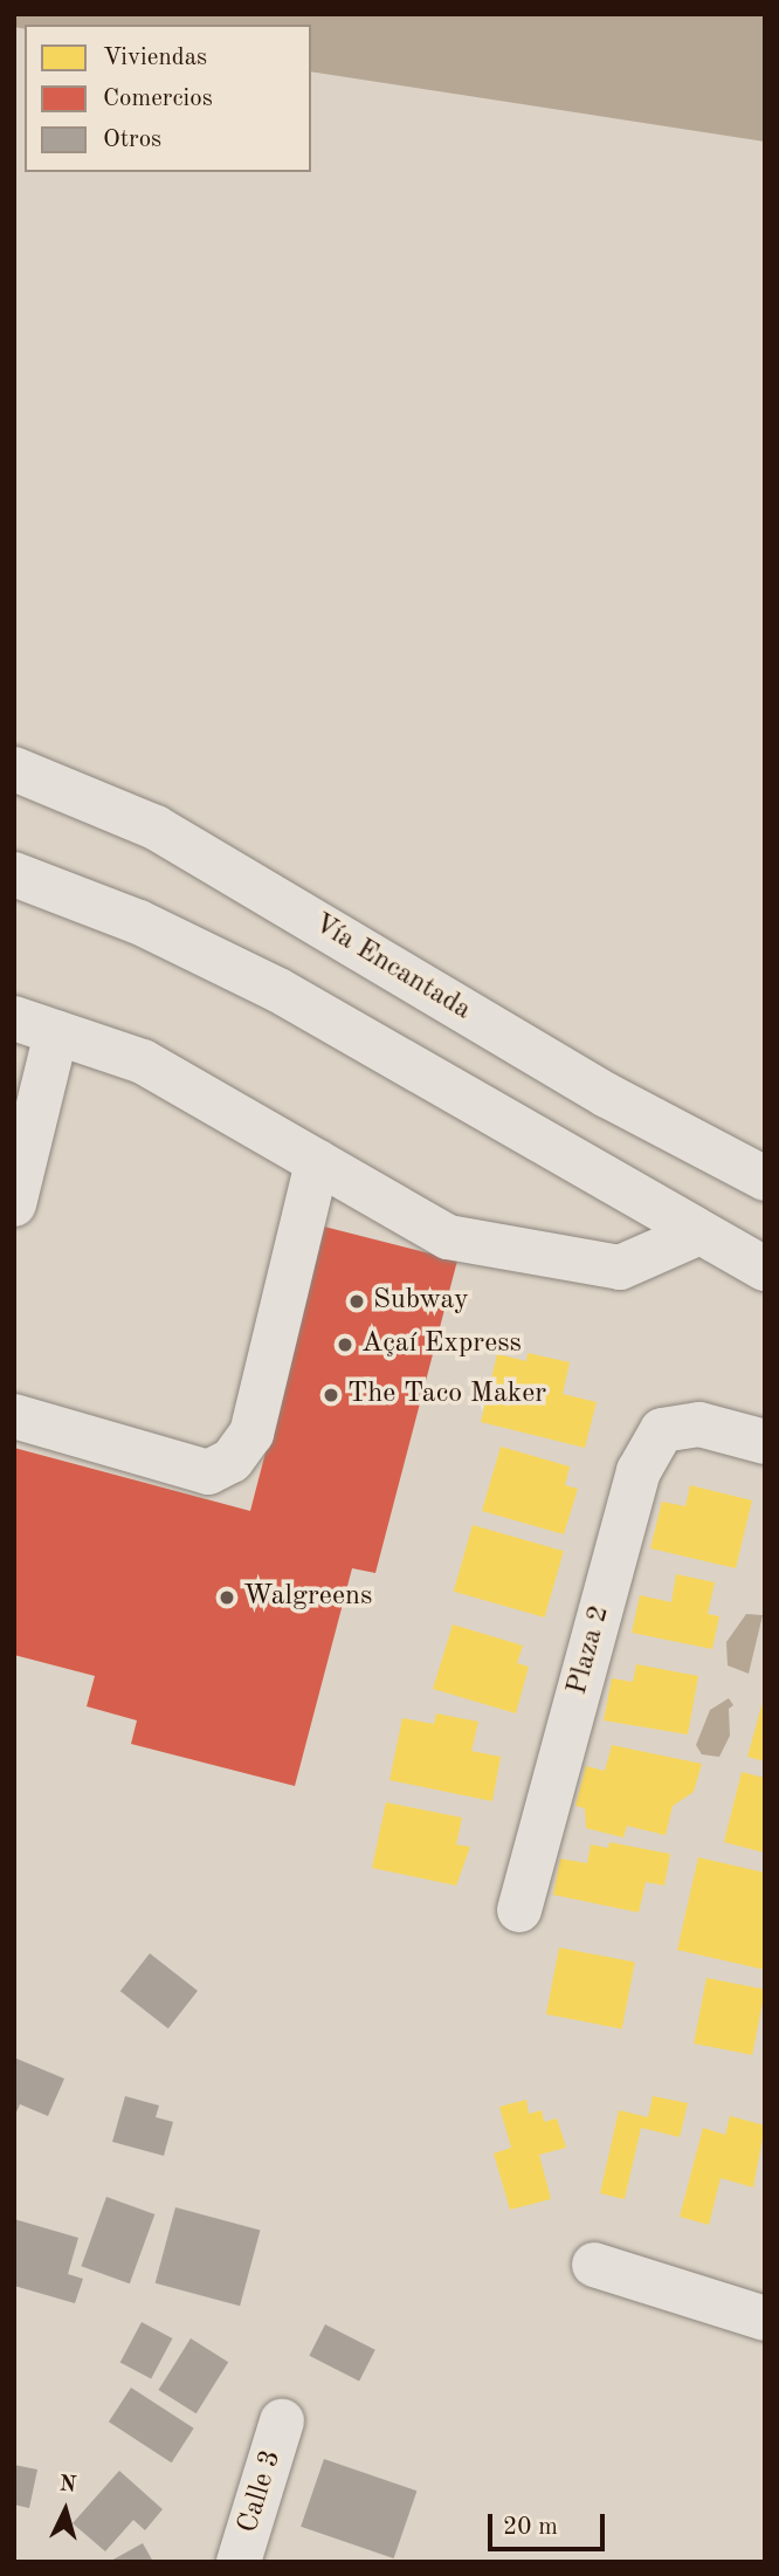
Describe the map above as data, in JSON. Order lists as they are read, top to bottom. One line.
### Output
{"streets":{"street":["Vía Encantada","Plaza 2","Calle 3"]},"places":["Subway","Açaí Express","The Taco Maker","Walgreens"],"legend":["Viviendas","Comercios","Otros"],"scale_bar":"20 m","north":"top"}
